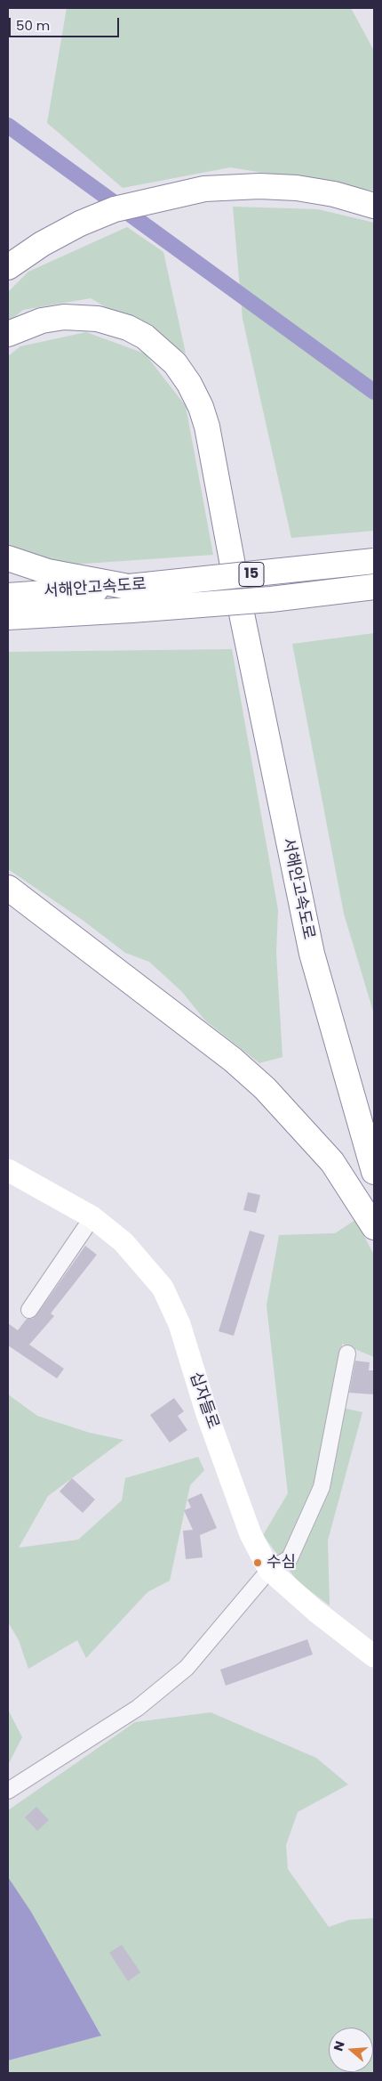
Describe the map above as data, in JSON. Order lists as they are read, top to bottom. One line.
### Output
{"streets":{"highway":["15","서해안고속도로"],"main road":["십자들로"]},"places":["수심"],"scale_bar":"50 m","north":"left"}
